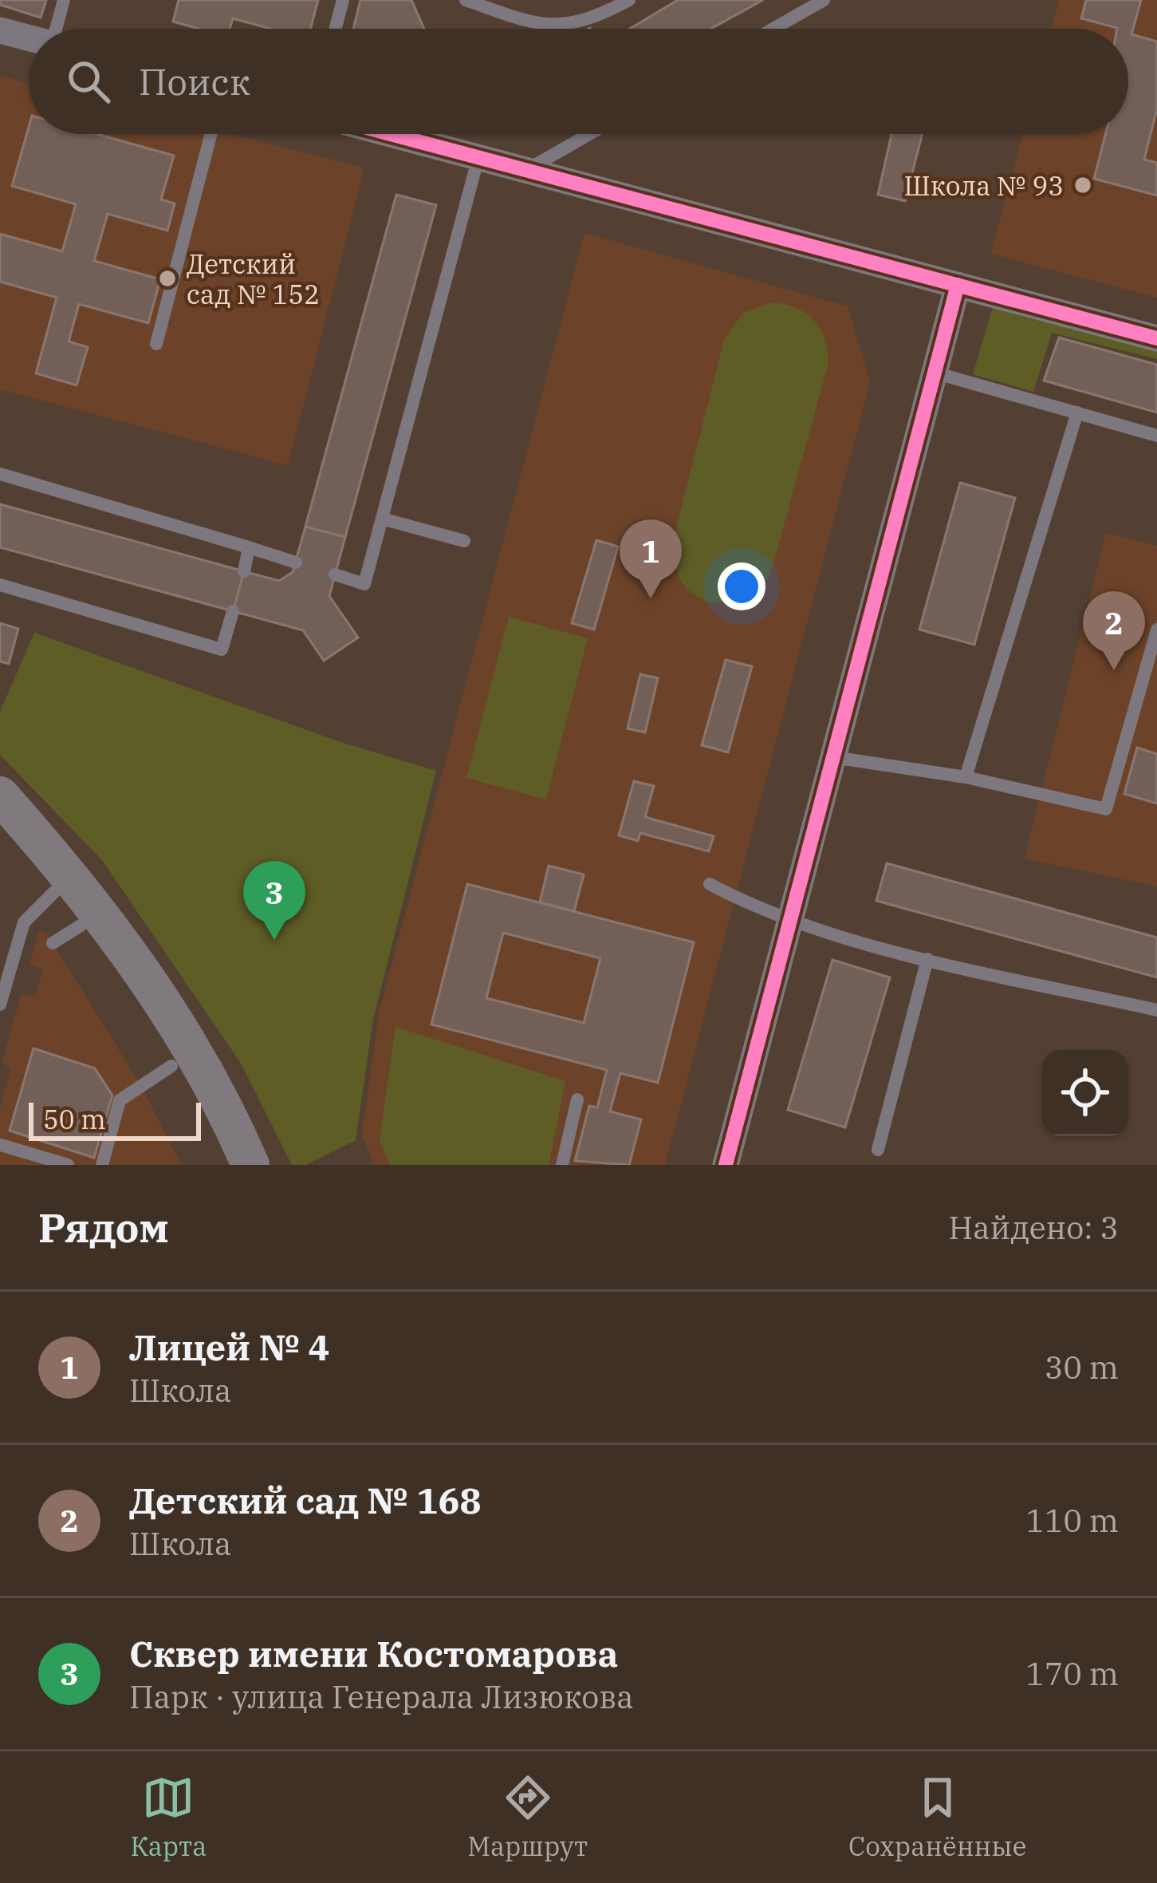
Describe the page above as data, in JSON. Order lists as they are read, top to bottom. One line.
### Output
{"places":["Школа № 93","Детский сад № 152"],"scale_bar":"50 m","page":{"search":"Поиск","pins":["1","2","3"],"scale":"50 m","heading":["Рядом","Найдено: 3"],"list":[{"mark":"1","name":"Лицей № 4","note":"Школа","value":"30 m"},{"mark":"2","name":"Детский сад № 168","note":"Школа","value":"110 m"},{"mark":"3","name":"Сквер имени Костомарова","note":"Парк · улица Генерала Лизюкова","value":"170 m"}],"nav":["Карта","Маршрут","Сохранённые"]}}
